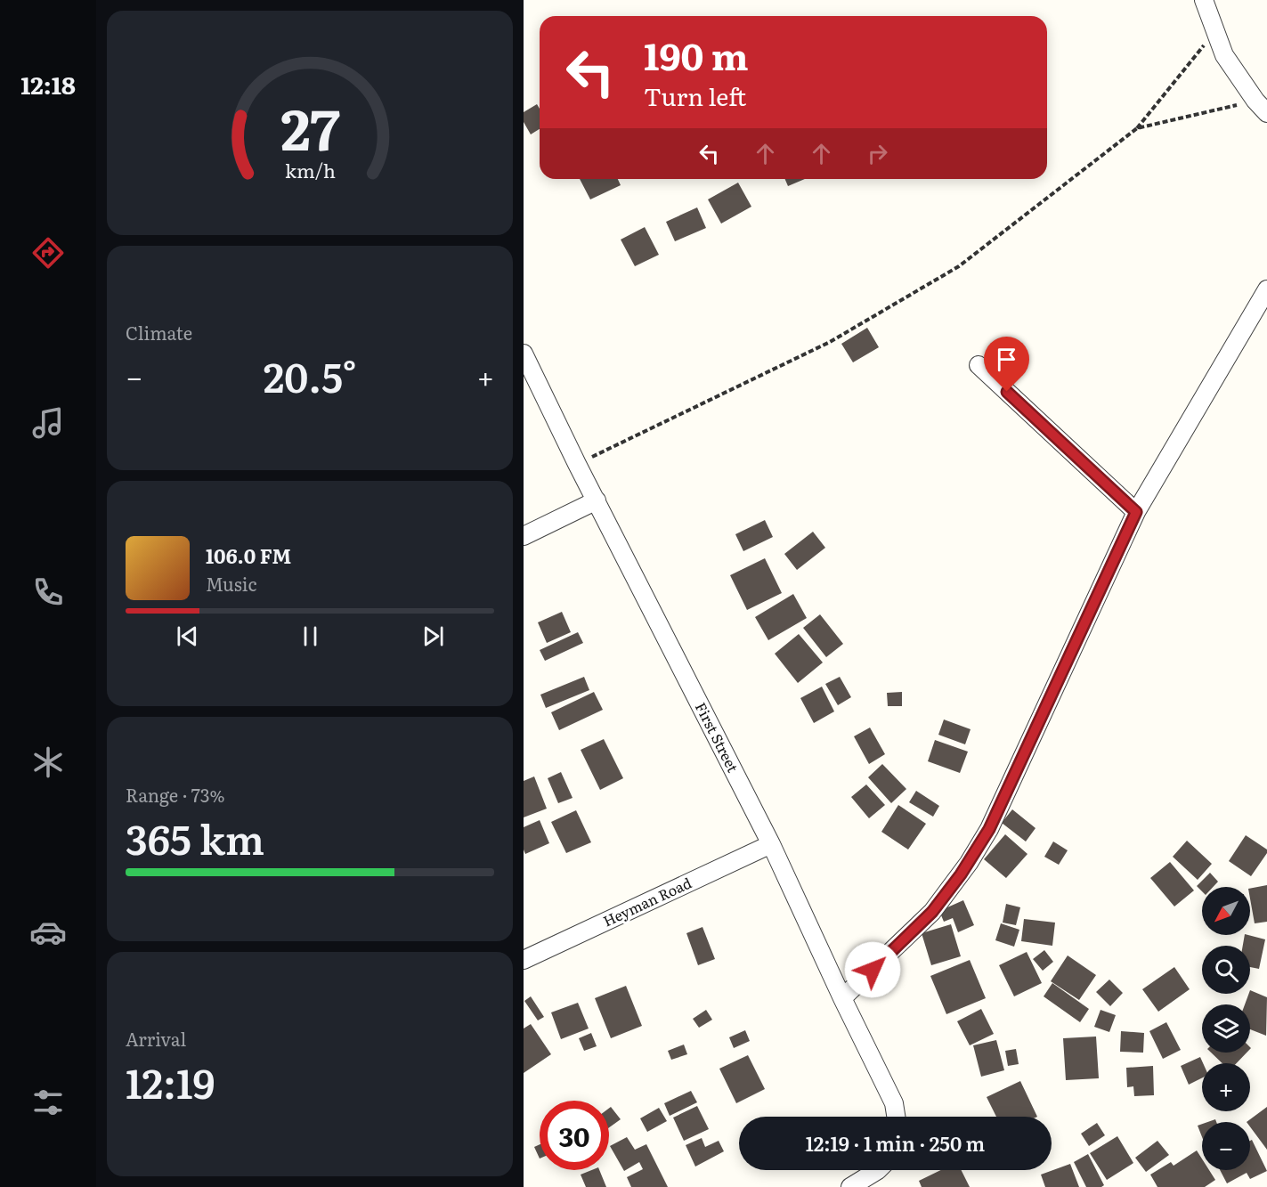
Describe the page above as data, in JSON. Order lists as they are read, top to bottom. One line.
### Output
{"streets":{"street":["First Street","Heyman Road"]},"crossings":[["First Street","Heyman Road"]],"north":"bottom left","page":{"tabs":"12:18","turn":["190 m","Turn left"],"tile":["Climate",["Range · 73%","365 km"],["Arrival","12:19"]],"heat":["−","20.5°","+"],"song":["106.0 FM","Music"],"map_buttons":["+","−"],"limit":"30","trip":"12:19 · 1 min · 250 m","gauge":["27","km/h"]}}
